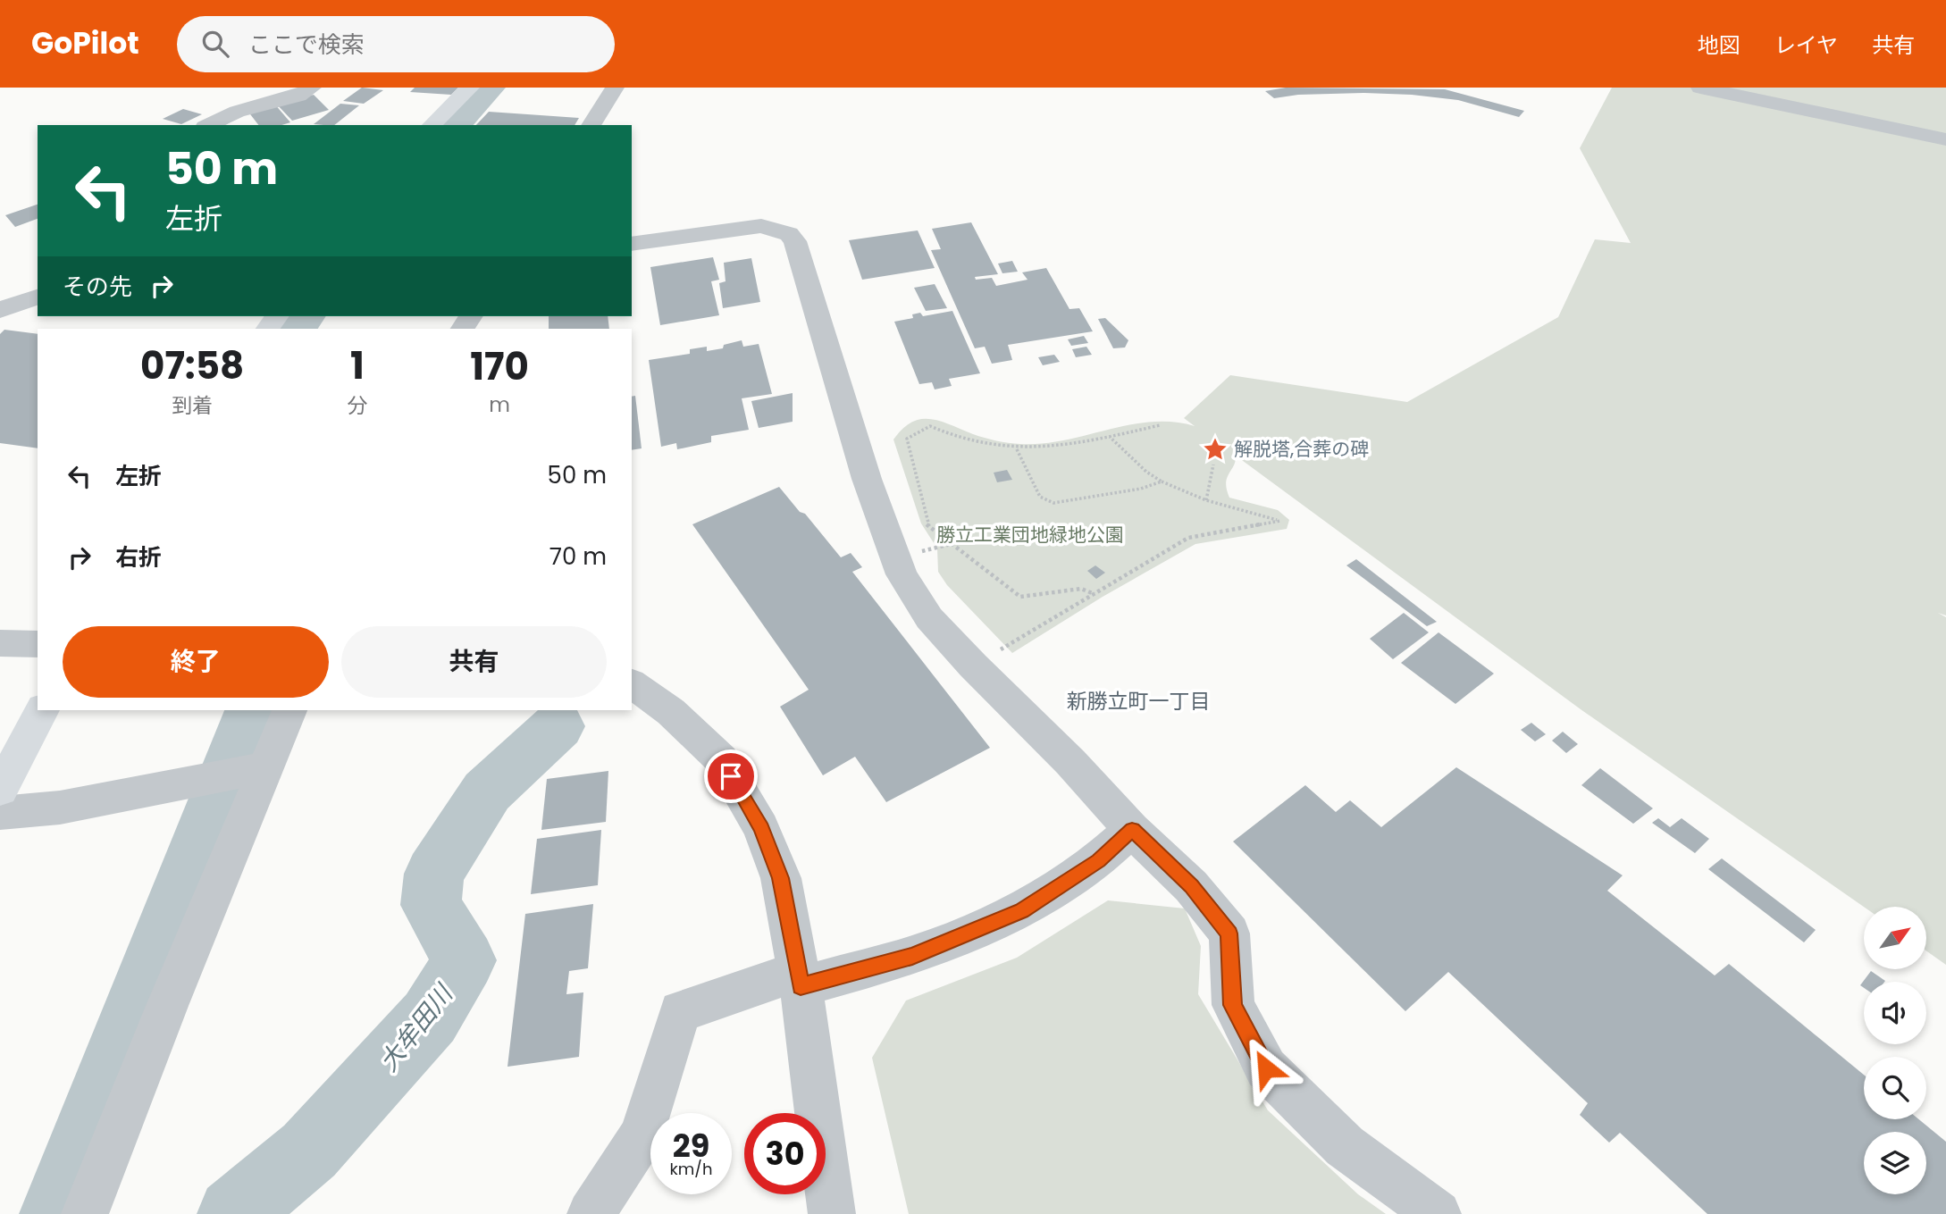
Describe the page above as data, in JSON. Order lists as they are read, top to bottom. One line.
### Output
{"districts":["新勝立町一丁目"],"water":["大牟田川"],"parks":["勝立工業団地緑地公園"],"places":{"place":["解脱塔,合葬の碑"]},"north":"top right","page":{"header":"GoPilot","search":"ここで検索","nav":["地図","レイヤ","共有"],"turn":["50 m","左折"],"then":"その先","eta":["07:58","到着","1","分","170","m"],"list":[{"name":"左折","value":"50 m"},{"name":"右折","value":"70 m"}],"buttons":["終了","共有"],"speed":"29 km/h","limit":"30"}}
